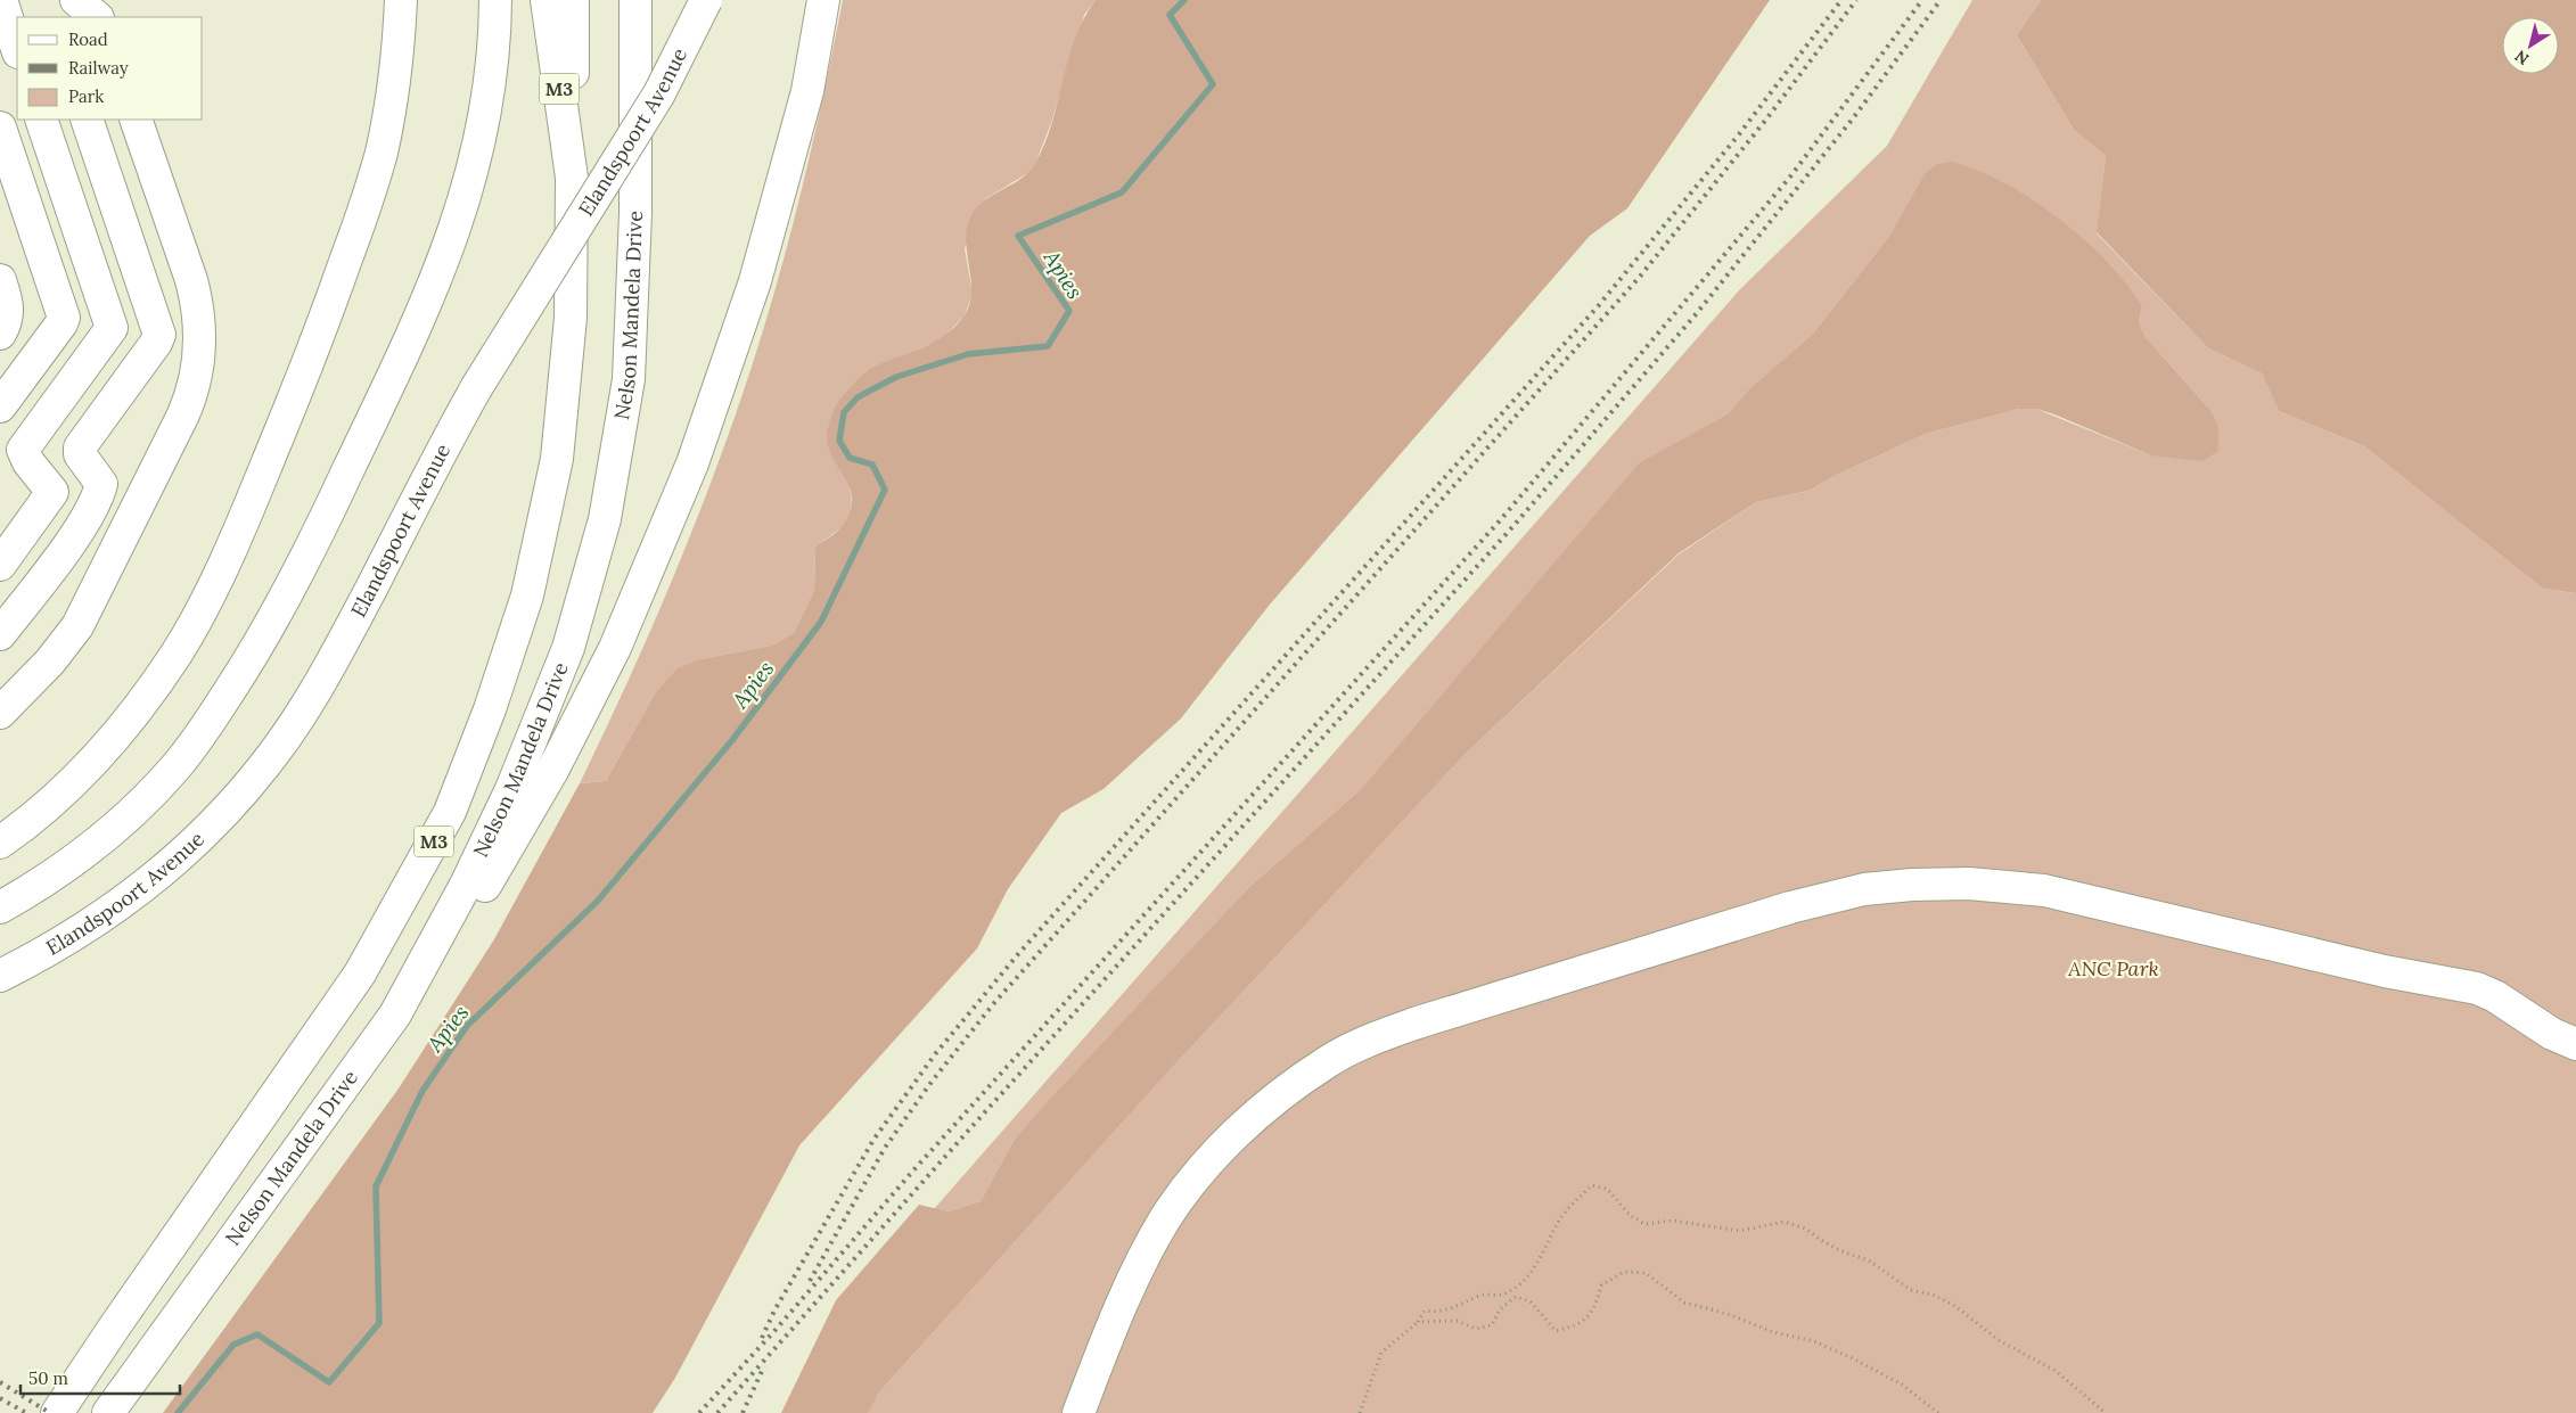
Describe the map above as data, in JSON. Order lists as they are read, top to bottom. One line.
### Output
{"streets":{"main road":["M3","Elandspoort Avenue","Nelson Mandela Drive"]},"water":["Apies"],"parks":["ANC Park"],"legend":["Road","Railway","Park"],"scale_bar":"50 m","north":"bottom left"}
